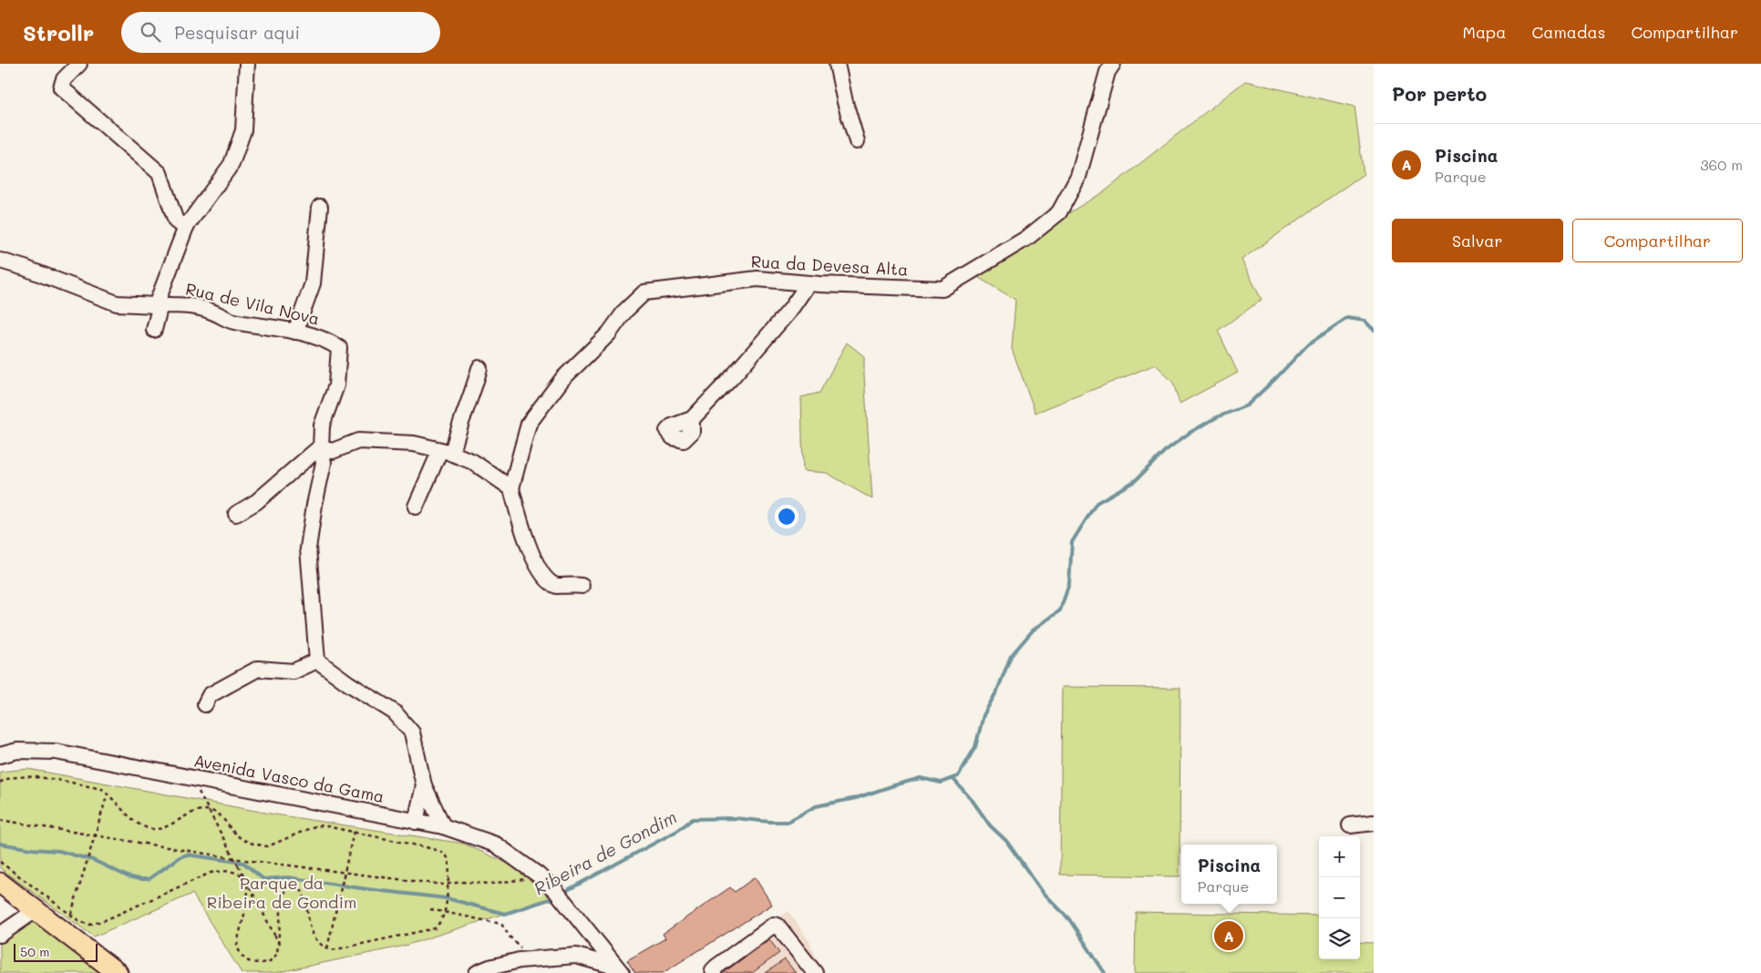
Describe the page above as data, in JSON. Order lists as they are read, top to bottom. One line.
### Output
{"streets":{"street":["Rua da Devesa Alta","Rua de Vila Nova","Avenida Vasco da Gama"]},"water":["Ribeira de Gondim"],"parks":["Parque da Ribeira de Gondim"],"scale_bar":"50 m","page":{"header":"Strollr","search":"Pesquisar aqui","nav":["Mapa","Camadas","Compartilhar"],"heading":"Por perto","list":[{"mark":"A","name":"Piscina","note":"Parque","value":"360 m"}],"buttons":["Salvar","Compartilhar"],"map_buttons":["+","−"],"popup":["Piscina","Parque"],"pins":"A","scale":"50 m"}}
